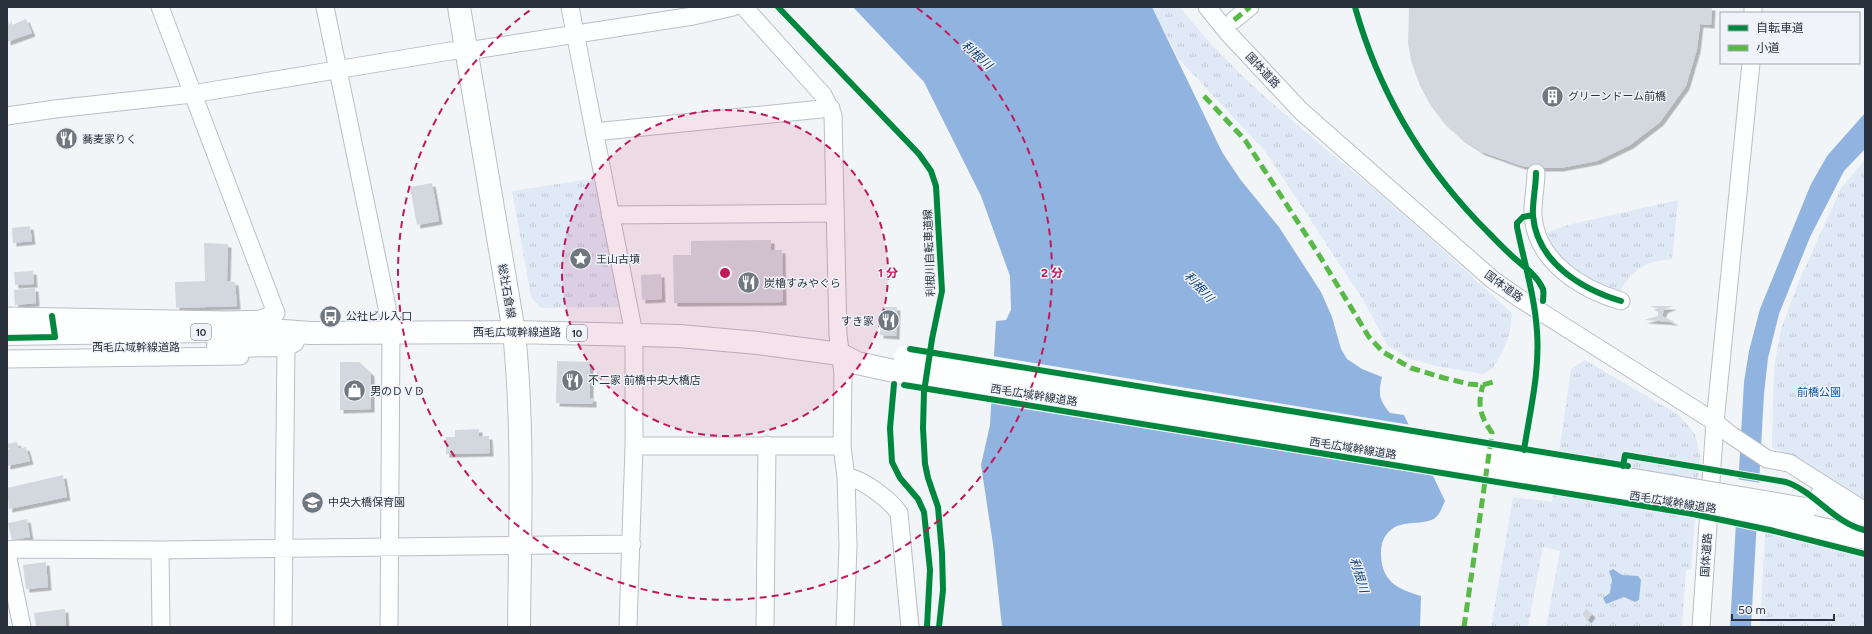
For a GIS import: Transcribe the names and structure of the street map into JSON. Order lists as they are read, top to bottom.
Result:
{
  "streets": {
    "main road": ["総社石倉線", "10", "西毛広域幹線道路"],
    "street": ["国体道路"],
    "cycle path": ["利根川自転車道線"]
  },
  "crossings": [
    ["総社石倉線", "西毛広域幹線道路"]
  ],
  "water": ["利根川"],
  "parks": ["前橋公園"],
  "places": {
    "building": ["グリーンドーム前橋"],
    "restaurant": [
      "蕎麦家りく",
      "炭櫓すみやぐら",
      "すき家",
      "不二家 前橋中央大橋店"
    ],
    "place": ["王山古墳"],
    "bus stop": ["公社ビル入口"],
    "shop": ["男のＤＶＤ"],
    "school or university": ["中央大橋保育園"]
  },
  "legend": ["自転車道", "小道"],
  "scale_bar": "50 m",
  "rings": ["1 分", "2 分"]
}
